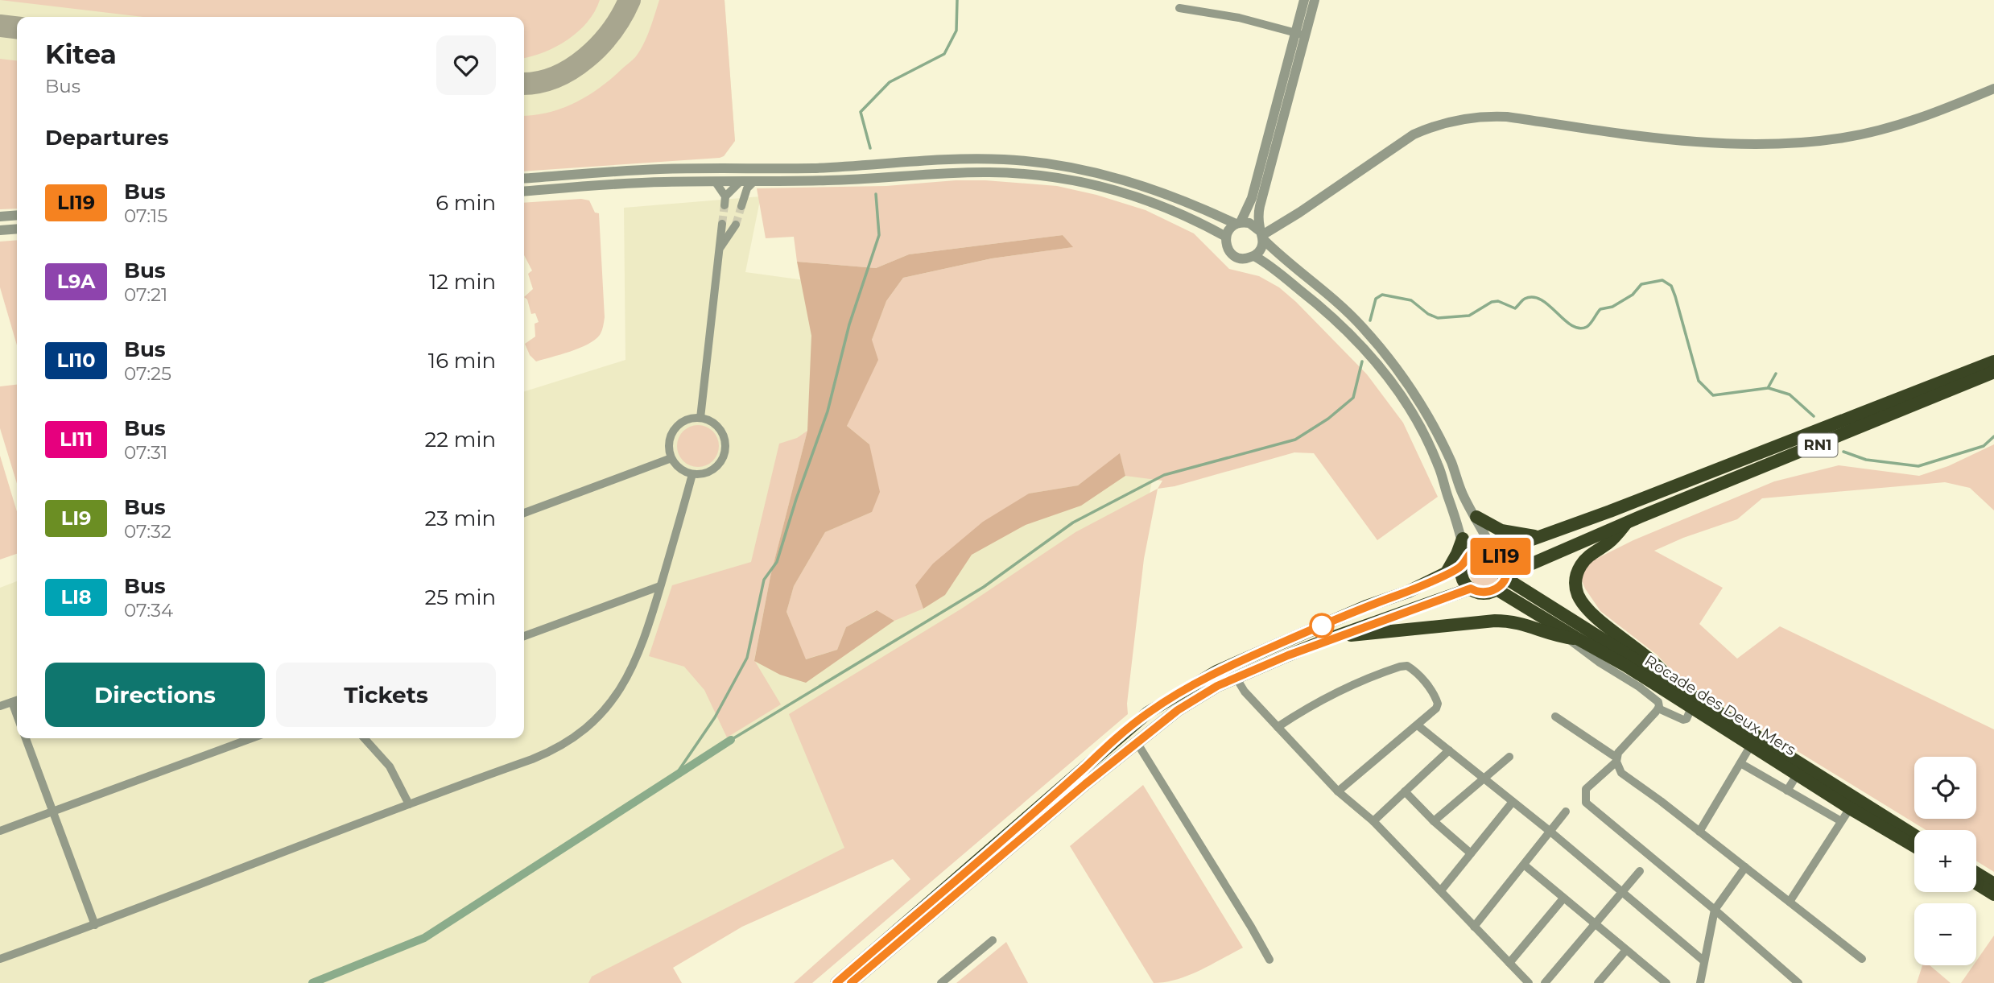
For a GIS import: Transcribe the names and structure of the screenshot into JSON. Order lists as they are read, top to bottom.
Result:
{
  "streets": {
    "highway": ["RN1", "Rocade des Deux Mers"]
  },
  "crossings": [
    ["RN1", "Rocade des Deux Mers"]
  ],
  "lines": ["bus line LI19"],
  "page": {
    "on_map": "LI19",
    "heading": [
      ["Kitea", "Bus"],
      "Departures"
    ],
    "list": [
      {
        "mark": "LI19",
        "name": "Bus",
        "note": "07:15",
        "value": "6 min"
      },
      {
        "mark": "L9A",
        "name": "Bus",
        "note": "07:21",
        "value": "12 min"
      },
      {
        "mark": "LI10",
        "name": "Bus",
        "note": "07:25",
        "value": "16 min"
      },
      {
        "mark": "LI11",
        "name": "Bus",
        "note": "07:31",
        "value": "22 min"
      },
      {
        "mark": "LI9",
        "name": "Bus",
        "note": "07:32",
        "value": "23 min"
      },
      {
        "mark": "LI8",
        "name": "Bus",
        "note": "07:34",
        "value": "25 min"
      }
    ],
    "buttons": ["Directions", "Tickets"],
    "map_buttons": ["+", "−"]
  }
}
